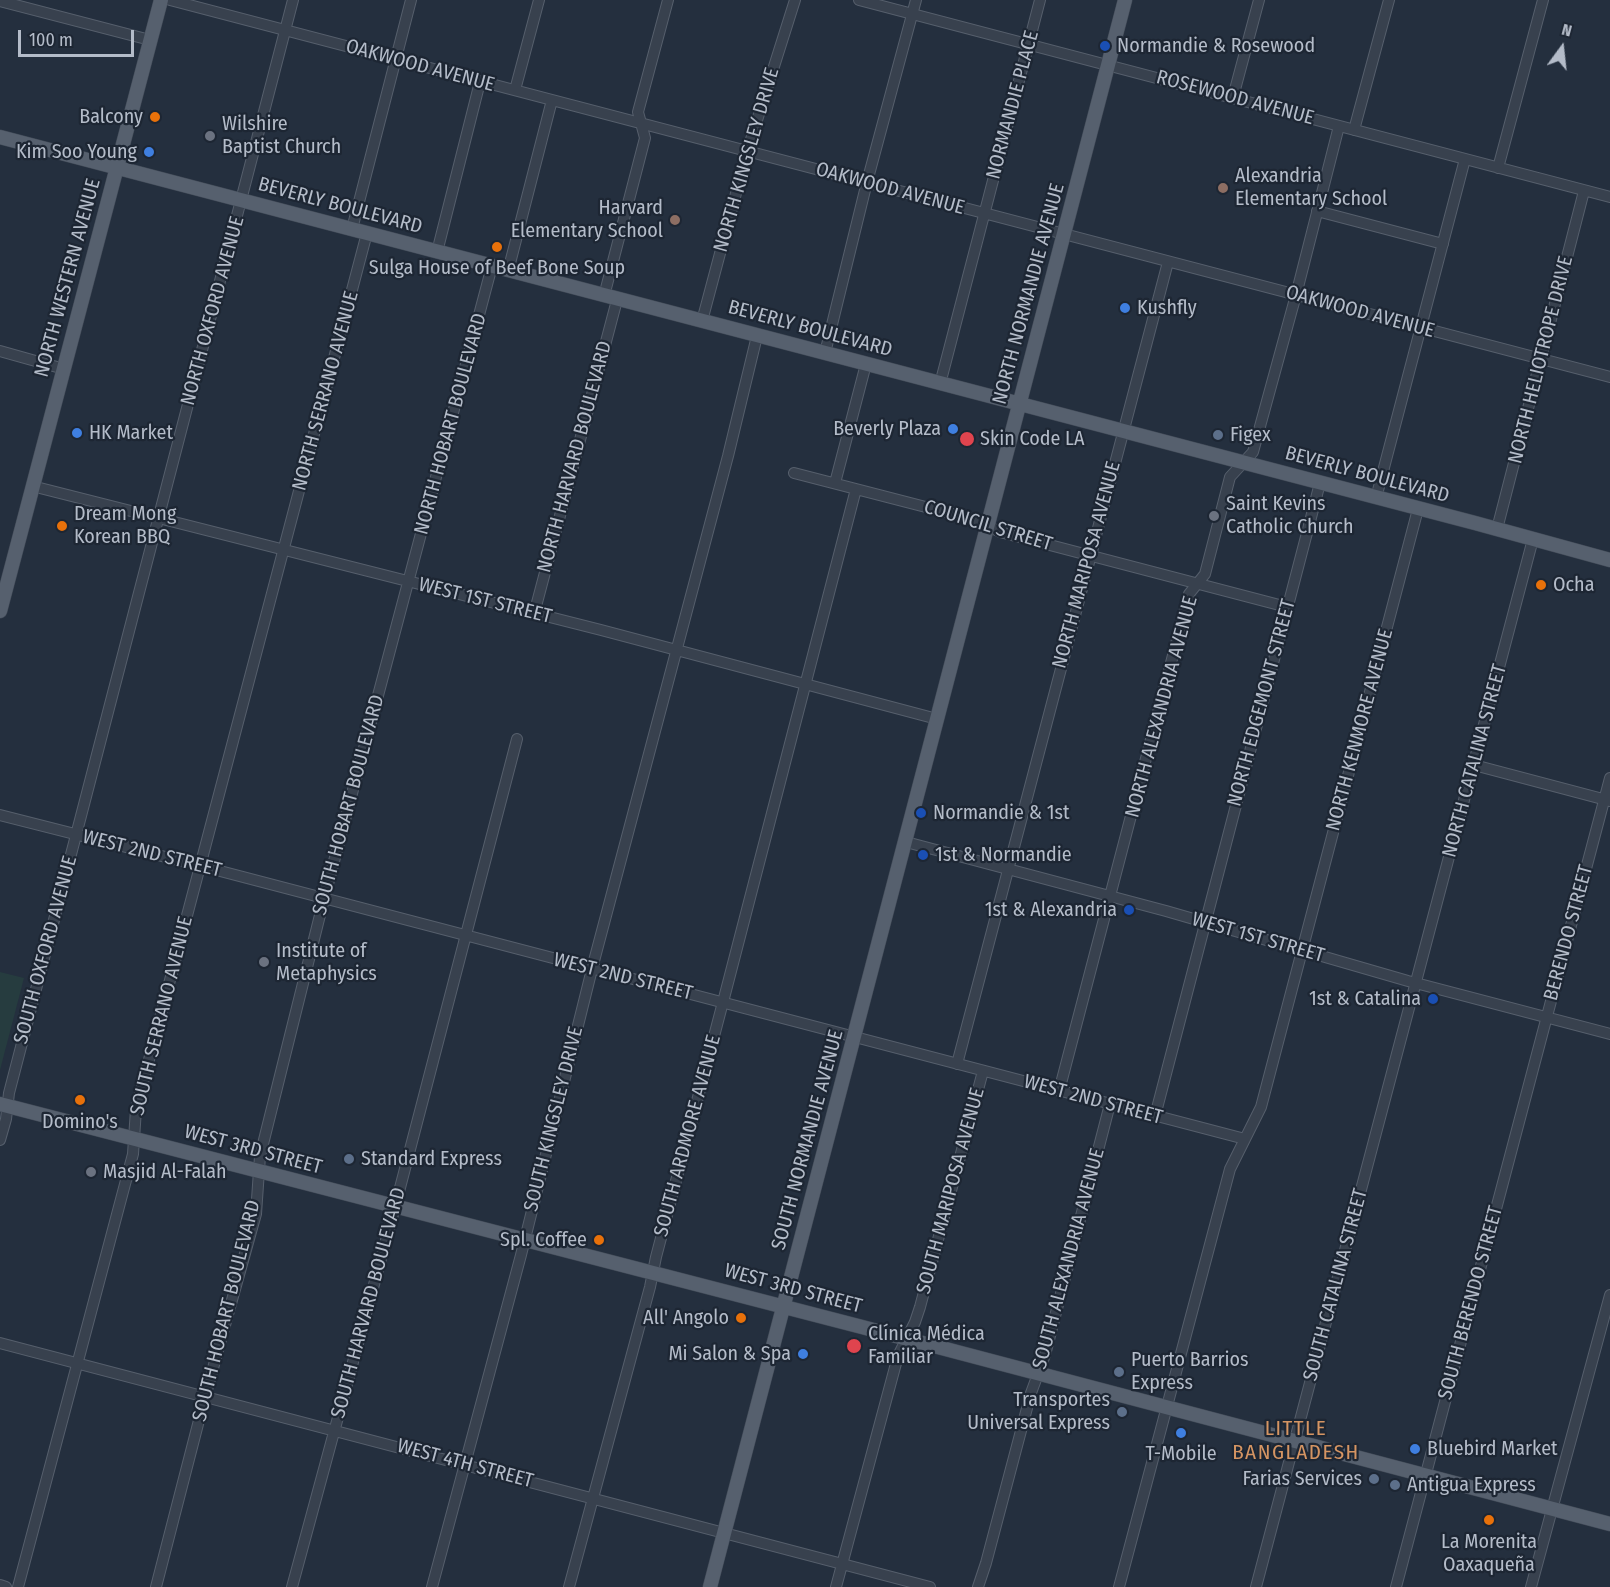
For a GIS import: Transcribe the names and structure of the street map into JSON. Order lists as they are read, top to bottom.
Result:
{
  "streets": {
    "main road": [
      "BEVERLY BOULEVARD",
      "NORTH WESTERN AVENUE",
      "NORTH NORMANDIE AVENUE",
      "SOUTH NORMANDIE AVENUE",
      "WEST 3RD STREET"
    ],
    "street": [
      "OAKWOOD AVENUE",
      "ROSEWOOD AVENUE",
      "NORMANDIE PLACE",
      "NORTH KINGSLEY DRIVE",
      "NORTH OXFORD AVENUE",
      "NORTH HELIOTROPE DRIVE",
      "NORTH SERRANO AVENUE",
      "NORTH HOBART BOULEVARD",
      "NORTH HARVARD BOULEVARD",
      "COUNCIL STREET",
      "NORTH MARIPOSA AVENUE",
      "WEST 1ST STREET",
      "NORTH EDGEMONT STREET",
      "NORTH ALEXANDRIA AVENUE",
      "NORTH KENMORE AVENUE",
      "NORTH CATALINA STREET",
      "SOUTH HOBART BOULEVARD",
      "WEST 2ND STREET",
      "BERENDO STREET",
      "SOUTH OXFORD AVENUE",
      "SOUTH SERRANO AVENUE",
      "SOUTH KINGSLEY DRIVE",
      "SOUTH ARDMORE AVENUE",
      "SOUTH MARIPOSA AVENUE",
      "SOUTH ALEXANDRIA AVENUE",
      "SOUTH CATALINA STREET",
      "SOUTH HARVARD BOULEVARD",
      "SOUTH BERENDO STREET",
      "WEST 4TH STREET"
    ]
  },
  "crossings": [
    ["OAKWOOD AVENUE", "NORMANDIE PLACE"],
    ["OAKWOOD AVENUE", "NORTH KINGSLEY DRIVE"],
    ["OAKWOOD AVENUE", "NORTH NORMANDIE AVENUE"],
    ["OAKWOOD AVENUE", "NORTH OXFORD AVENUE"],
    ["OAKWOOD AVENUE", "NORTH HELIOTROPE DRIVE"],
    ["OAKWOOD AVENUE", "NORTH HARVARD BOULEVARD"],
    ["OAKWOOD AVENUE", "NORTH MARIPOSA AVENUE"],
    ["OAKWOOD AVENUE", "NORTH ALEXANDRIA AVENUE"],
    ["ROSEWOOD AVENUE", "NORMANDIE PLACE"],
    ["ROSEWOOD AVENUE", "NORTH NORMANDIE AVENUE"],
    ["ROSEWOOD AVENUE", "NORTH HELIOTROPE DRIVE"],
    ["ROSEWOOD AVENUE", "NORTH ALEXANDRIA AVENUE"],
    ["NORMANDIE PLACE", "BEVERLY BOULEVARD"],
    ["NORTH KINGSLEY DRIVE", "BEVERLY BOULEVARD"],
    ["BEVERLY BOULEVARD", "NORTH WESTERN AVENUE"],
    ["BEVERLY BOULEVARD", "NORTH NORMANDIE AVENUE"],
    ["BEVERLY BOULEVARD", "NORTH OXFORD AVENUE"],
    ["BEVERLY BOULEVARD", "NORTH HELIOTROPE DRIVE"],
    ["BEVERLY BOULEVARD", "NORTH SERRANO AVENUE"],
    ["BEVERLY BOULEVARD", "NORTH HOBART BOULEVARD"],
    ["BEVERLY BOULEVARD", "NORTH HARVARD BOULEVARD"],
    ["BEVERLY BOULEVARD", "NORTH MARIPOSA AVENUE"],
    ["BEVERLY BOULEVARD", "NORTH EDGEMONT STREET"],
    ["BEVERLY BOULEVARD", "NORTH ALEXANDRIA AVENUE"],
    ["BEVERLY BOULEVARD", "NORTH KENMORE AVENUE"],
    ["BEVERLY BOULEVARD", "NORTH CATALINA STREET"],
    ["NORTH WESTERN AVENUE", "WEST 1ST STREET"],
    ["NORTH NORMANDIE AVENUE", "COUNCIL STREET"],
    ["NORTH NORMANDIE AVENUE", "WEST 1ST STREET"],
    ["NORTH NORMANDIE AVENUE", "SOUTH NORMANDIE AVENUE"],
    ["NORTH OXFORD AVENUE", "WEST 1ST STREET"],
    ["NORTH OXFORD AVENUE", "SOUTH OXFORD AVENUE"],
    ["NORTH SERRANO AVENUE", "WEST 1ST STREET"],
    ["NORTH SERRANO AVENUE", "SOUTH SERRANO AVENUE"],
    ["NORTH HOBART BOULEVARD", "WEST 1ST STREET"],
    ["NORTH HOBART BOULEVARD", "SOUTH HOBART BOULEVARD"],
    ["NORTH HARVARD BOULEVARD", "WEST 1ST STREET"],
    ["COUNCIL STREET", "NORTH MARIPOSA AVENUE"],
    ["COUNCIL STREET", "NORTH EDGEMONT STREET"],
    ["COUNCIL STREET", "NORTH ALEXANDRIA AVENUE"],
    ["COUNCIL STREET", "SOUTH ARDMORE AVENUE"],
    ["NORTH MARIPOSA AVENUE", "WEST 1ST STREET"],
    ["NORTH MARIPOSA AVENUE", "SOUTH MARIPOSA AVENUE"],
    ["WEST 1ST STREET", "NORTH EDGEMONT STREET"],
    ["WEST 1ST STREET", "NORTH ALEXANDRIA AVENUE"],
    ["WEST 1ST STREET", "NORTH KENMORE AVENUE"],
    ["WEST 1ST STREET", "NORTH CATALINA STREET"],
    ["WEST 1ST STREET", "SOUTH HOBART BOULEVARD"],
    ["WEST 1ST STREET", "BERENDO STREET"],
    ["WEST 1ST STREET", "SOUTH OXFORD AVENUE"],
    ["WEST 1ST STREET", "SOUTH SERRANO AVENUE"],
    ["WEST 1ST STREET", "SOUTH KINGSLEY DRIVE"],
    ["WEST 1ST STREET", "SOUTH ARDMORE AVENUE"],
    ["WEST 1ST STREET", "SOUTH NORMANDIE AVENUE"],
    ["WEST 1ST STREET", "SOUTH MARIPOSA AVENUE"],
    ["WEST 1ST STREET", "SOUTH CATALINA STREET"],
    ["WEST 1ST STREET", "SOUTH BERENDO STREET"],
    ["NORTH EDGEMONT STREET", "WEST 2ND STREET"],
    ["NORTH ALEXANDRIA AVENUE", "WEST 2ND STREET"],
    ["NORTH KENMORE AVENUE", "WEST 2ND STREET"],
    ["NORTH KENMORE AVENUE", "WEST 3RD STREET"],
    ["NORTH CATALINA STREET", "SOUTH CATALINA STREET"],
    ["SOUTH HOBART BOULEVARD", "WEST 2ND STREET"],
    ["SOUTH HOBART BOULEVARD", "WEST 3RD STREET"],
    ["SOUTH HOBART BOULEVARD", "WEST 4TH STREET"],
    ["WEST 2ND STREET", "SOUTH OXFORD AVENUE"],
    ["WEST 2ND STREET", "SOUTH SERRANO AVENUE"],
    ["WEST 2ND STREET", "SOUTH KINGSLEY DRIVE"],
    ["WEST 2ND STREET", "SOUTH ARDMORE AVENUE"],
    ["WEST 2ND STREET", "SOUTH NORMANDIE AVENUE"],
    ["WEST 2ND STREET", "SOUTH MARIPOSA AVENUE"],
    ["WEST 2ND STREET", "SOUTH ALEXANDRIA AVENUE"],
    ["WEST 2ND STREET", "SOUTH HARVARD BOULEVARD"],
    ["BERENDO STREET", "SOUTH BERENDO STREET"],
    ["SOUTH OXFORD AVENUE", "WEST 3RD STREET"],
    ["SOUTH SERRANO AVENUE", "WEST 3RD STREET"],
    ["SOUTH SERRANO AVENUE", "WEST 4TH STREET"],
    ["SOUTH KINGSLEY DRIVE", "WEST 3RD STREET"],
    ["SOUTH KINGSLEY DRIVE", "WEST 4TH STREET"],
    ["SOUTH ARDMORE AVENUE", "WEST 3RD STREET"],
    ["SOUTH ARDMORE AVENUE", "WEST 4TH STREET"],
    ["SOUTH NORMANDIE AVENUE", "WEST 3RD STREET"],
    ["SOUTH NORMANDIE AVENUE", "WEST 4TH STREET"],
    ["WEST 3RD STREET", "SOUTH MARIPOSA AVENUE"],
    ["WEST 3RD STREET", "SOUTH ALEXANDRIA AVENUE"],
    ["WEST 3RD STREET", "SOUTH CATALINA STREET"],
    ["WEST 3RD STREET", "SOUTH HARVARD BOULEVARD"],
    ["WEST 3RD STREET", "SOUTH BERENDO STREET"],
    ["SOUTH MARIPOSA AVENUE", "WEST 4TH STREET"],
    ["SOUTH HARVARD BOULEVARD", "WEST 4TH STREET"]
  ],
  "districts": ["LITTLE BANGLADESH"],
  "places": [
    "Normandie & Rosewood",
    "Balcony",
    "Wilshire Baptist Church",
    "Kim Soo Young",
    "Alexandria Elementary School",
    "Harvard Elementary School",
    "Sulga House of Beef Bone Soup",
    "Kushfly",
    "Beverly Plaza",
    "HK Market",
    "Figex",
    "Skin Code LA",
    "Saint Kevins Catholic Church",
    "Dream Mong Korean BBQ",
    "Ocha",
    "Normandie & 1st",
    "1st & Normandie",
    "1st & Alexandria",
    "Institute of Metaphysics",
    "1st & Catalina",
    "Domino's",
    "Standard Express",
    "Masjid Al-Falah",
    "Spl. Coffee",
    "All' Angolo",
    "Clínica Médica Familiar",
    "Mi Salon & Spa",
    "Puerto Barrios Express",
    "Transportes Universal Express",
    "T-Mobile",
    "Bluebird Market",
    "Farias Services",
    "Antigua Express",
    "La Morenita Oaxaqueña"
  ],
  "scale_bar": "100 m",
  "north": "top"
}
